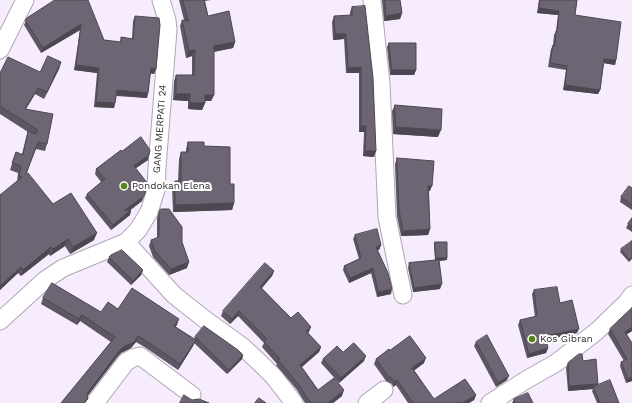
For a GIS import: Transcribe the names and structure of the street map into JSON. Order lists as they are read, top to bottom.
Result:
{
  "streets": {
    "street": ["GANG MERPATI 24"]
  },
  "places": ["Pondokan Elena", "Kos Gibran"]
}
